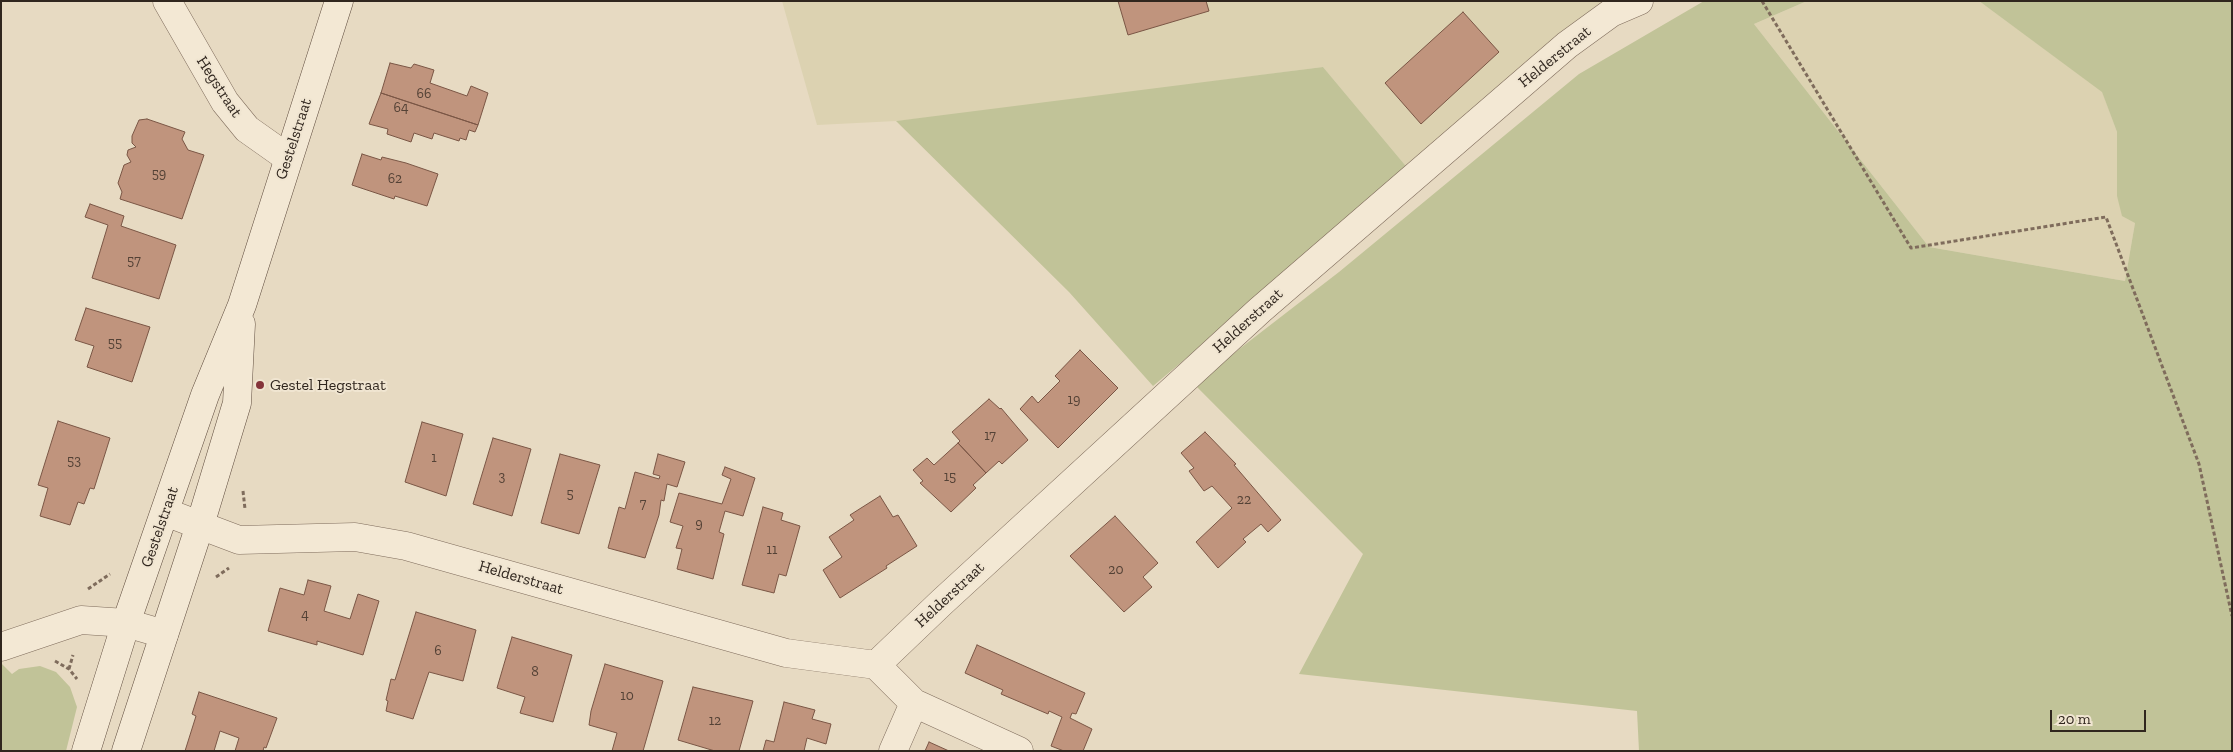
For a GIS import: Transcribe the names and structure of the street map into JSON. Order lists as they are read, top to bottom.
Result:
{
  "streets": {
    "street": ["Helderstraat", "Hegstraat", "Gestelstraat"]
  },
  "crossings": [
    ["Helderstraat", "Gestelstraat"],
    ["Hegstraat", "Gestelstraat"]
  ],
  "places": ["Gestel Hegstraat"],
  "house_numbers": [
    "66",
    "64",
    "59",
    "62",
    "57",
    "55",
    "19",
    "17",
    "1",
    "53",
    "3",
    "15",
    "5",
    "22",
    "7",
    "9",
    "11",
    "20",
    "4",
    "6",
    "8",
    "10",
    "12"
  ],
  "scale_bar": "20 m"
}
